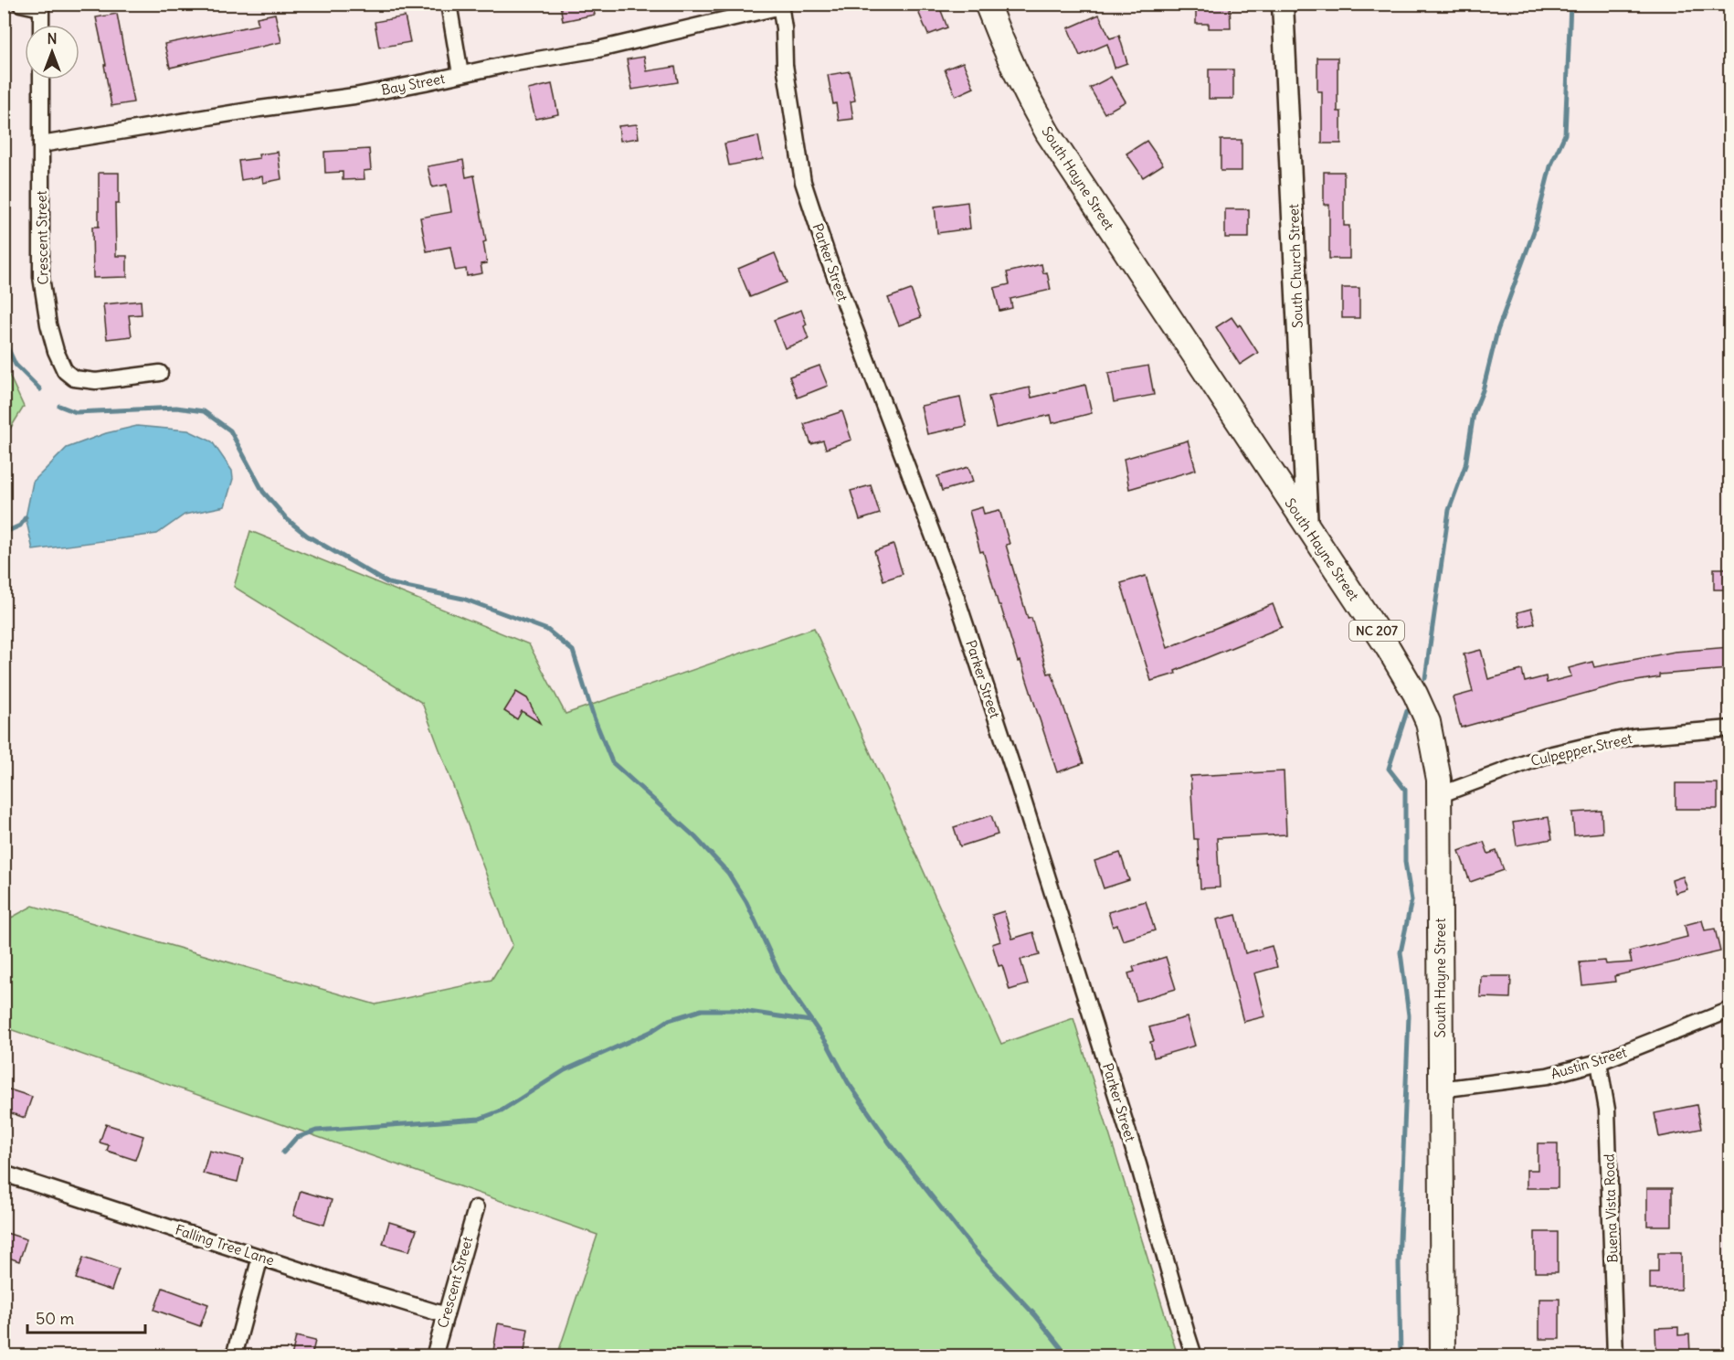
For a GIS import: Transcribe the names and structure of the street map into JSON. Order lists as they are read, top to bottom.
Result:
{
  "streets": {
    "main road": ["South Hayne Street", "NC 207"],
    "street": [
      "Bay Street",
      "Crescent Street",
      "Parker Street",
      "South Church Street",
      "Culpepper Street",
      "Austin Street",
      "Buena Vista Road",
      "Falling Tree Lane"
    ]
  },
  "crossings": [
    ["Bay Street", "Crescent Street"],
    ["Bay Street", "Parker Street"],
    ["South Hayne Street", "South Church Street"],
    ["South Hayne Street", "Culpepper Street"],
    ["South Hayne Street", "Austin Street"],
    ["Crescent Street", "Falling Tree Lane"],
    ["Austin Street", "Buena Vista Road"]
  ],
  "scale_bar": "50 m",
  "north": "top"
}
